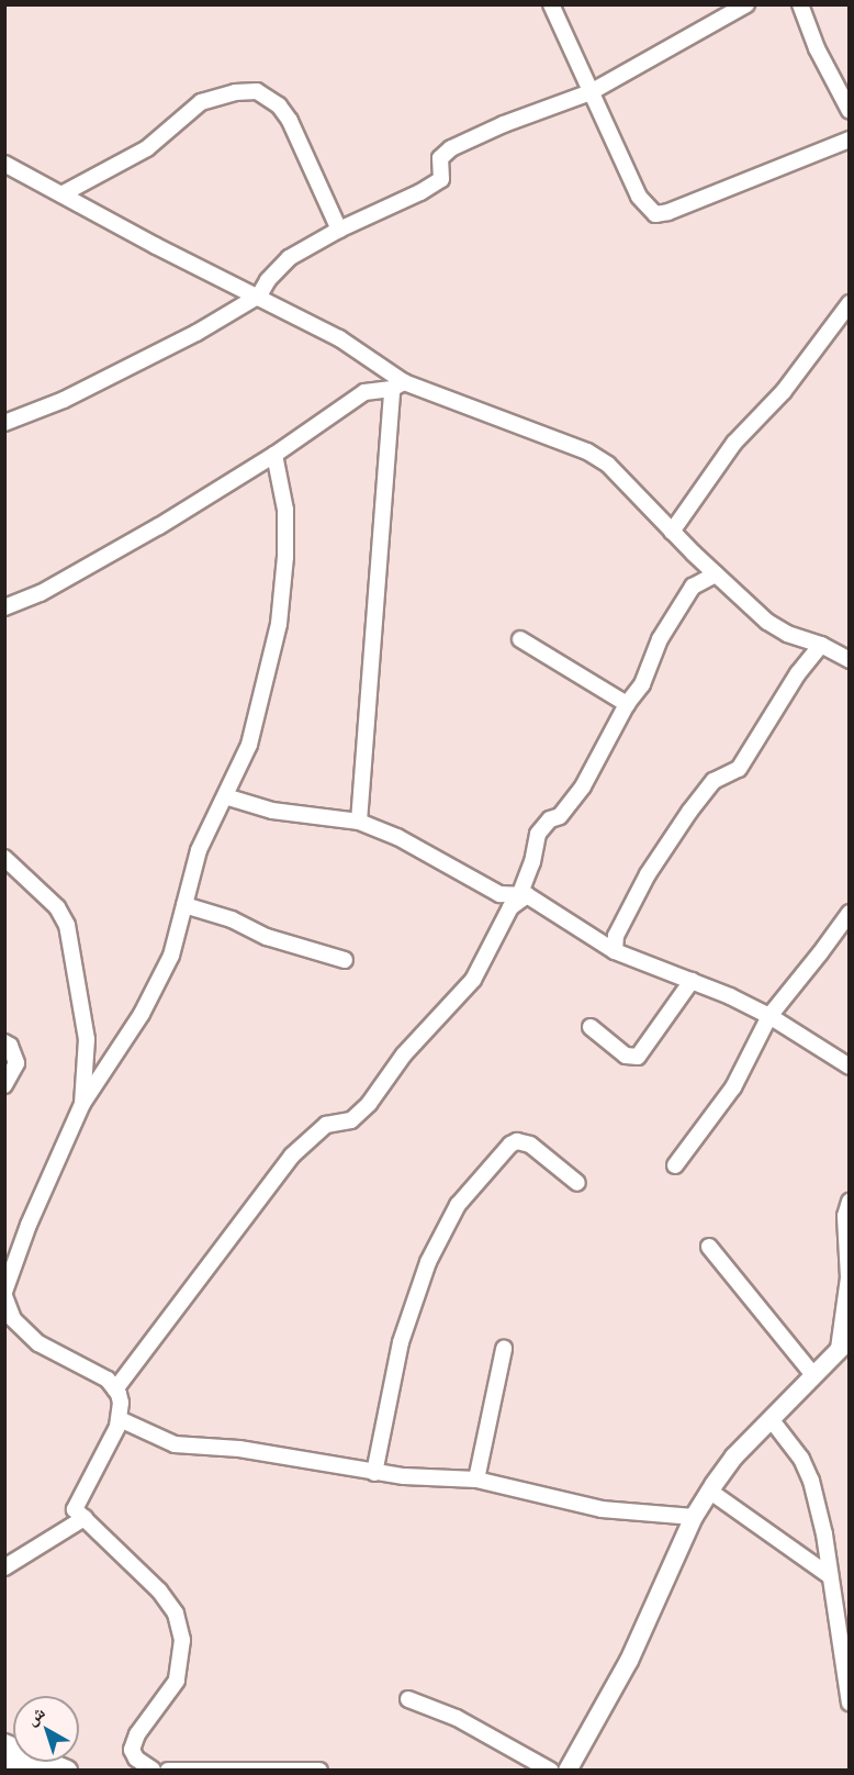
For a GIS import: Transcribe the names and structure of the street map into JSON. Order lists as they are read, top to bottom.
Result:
{
  "north": "top left"
}
